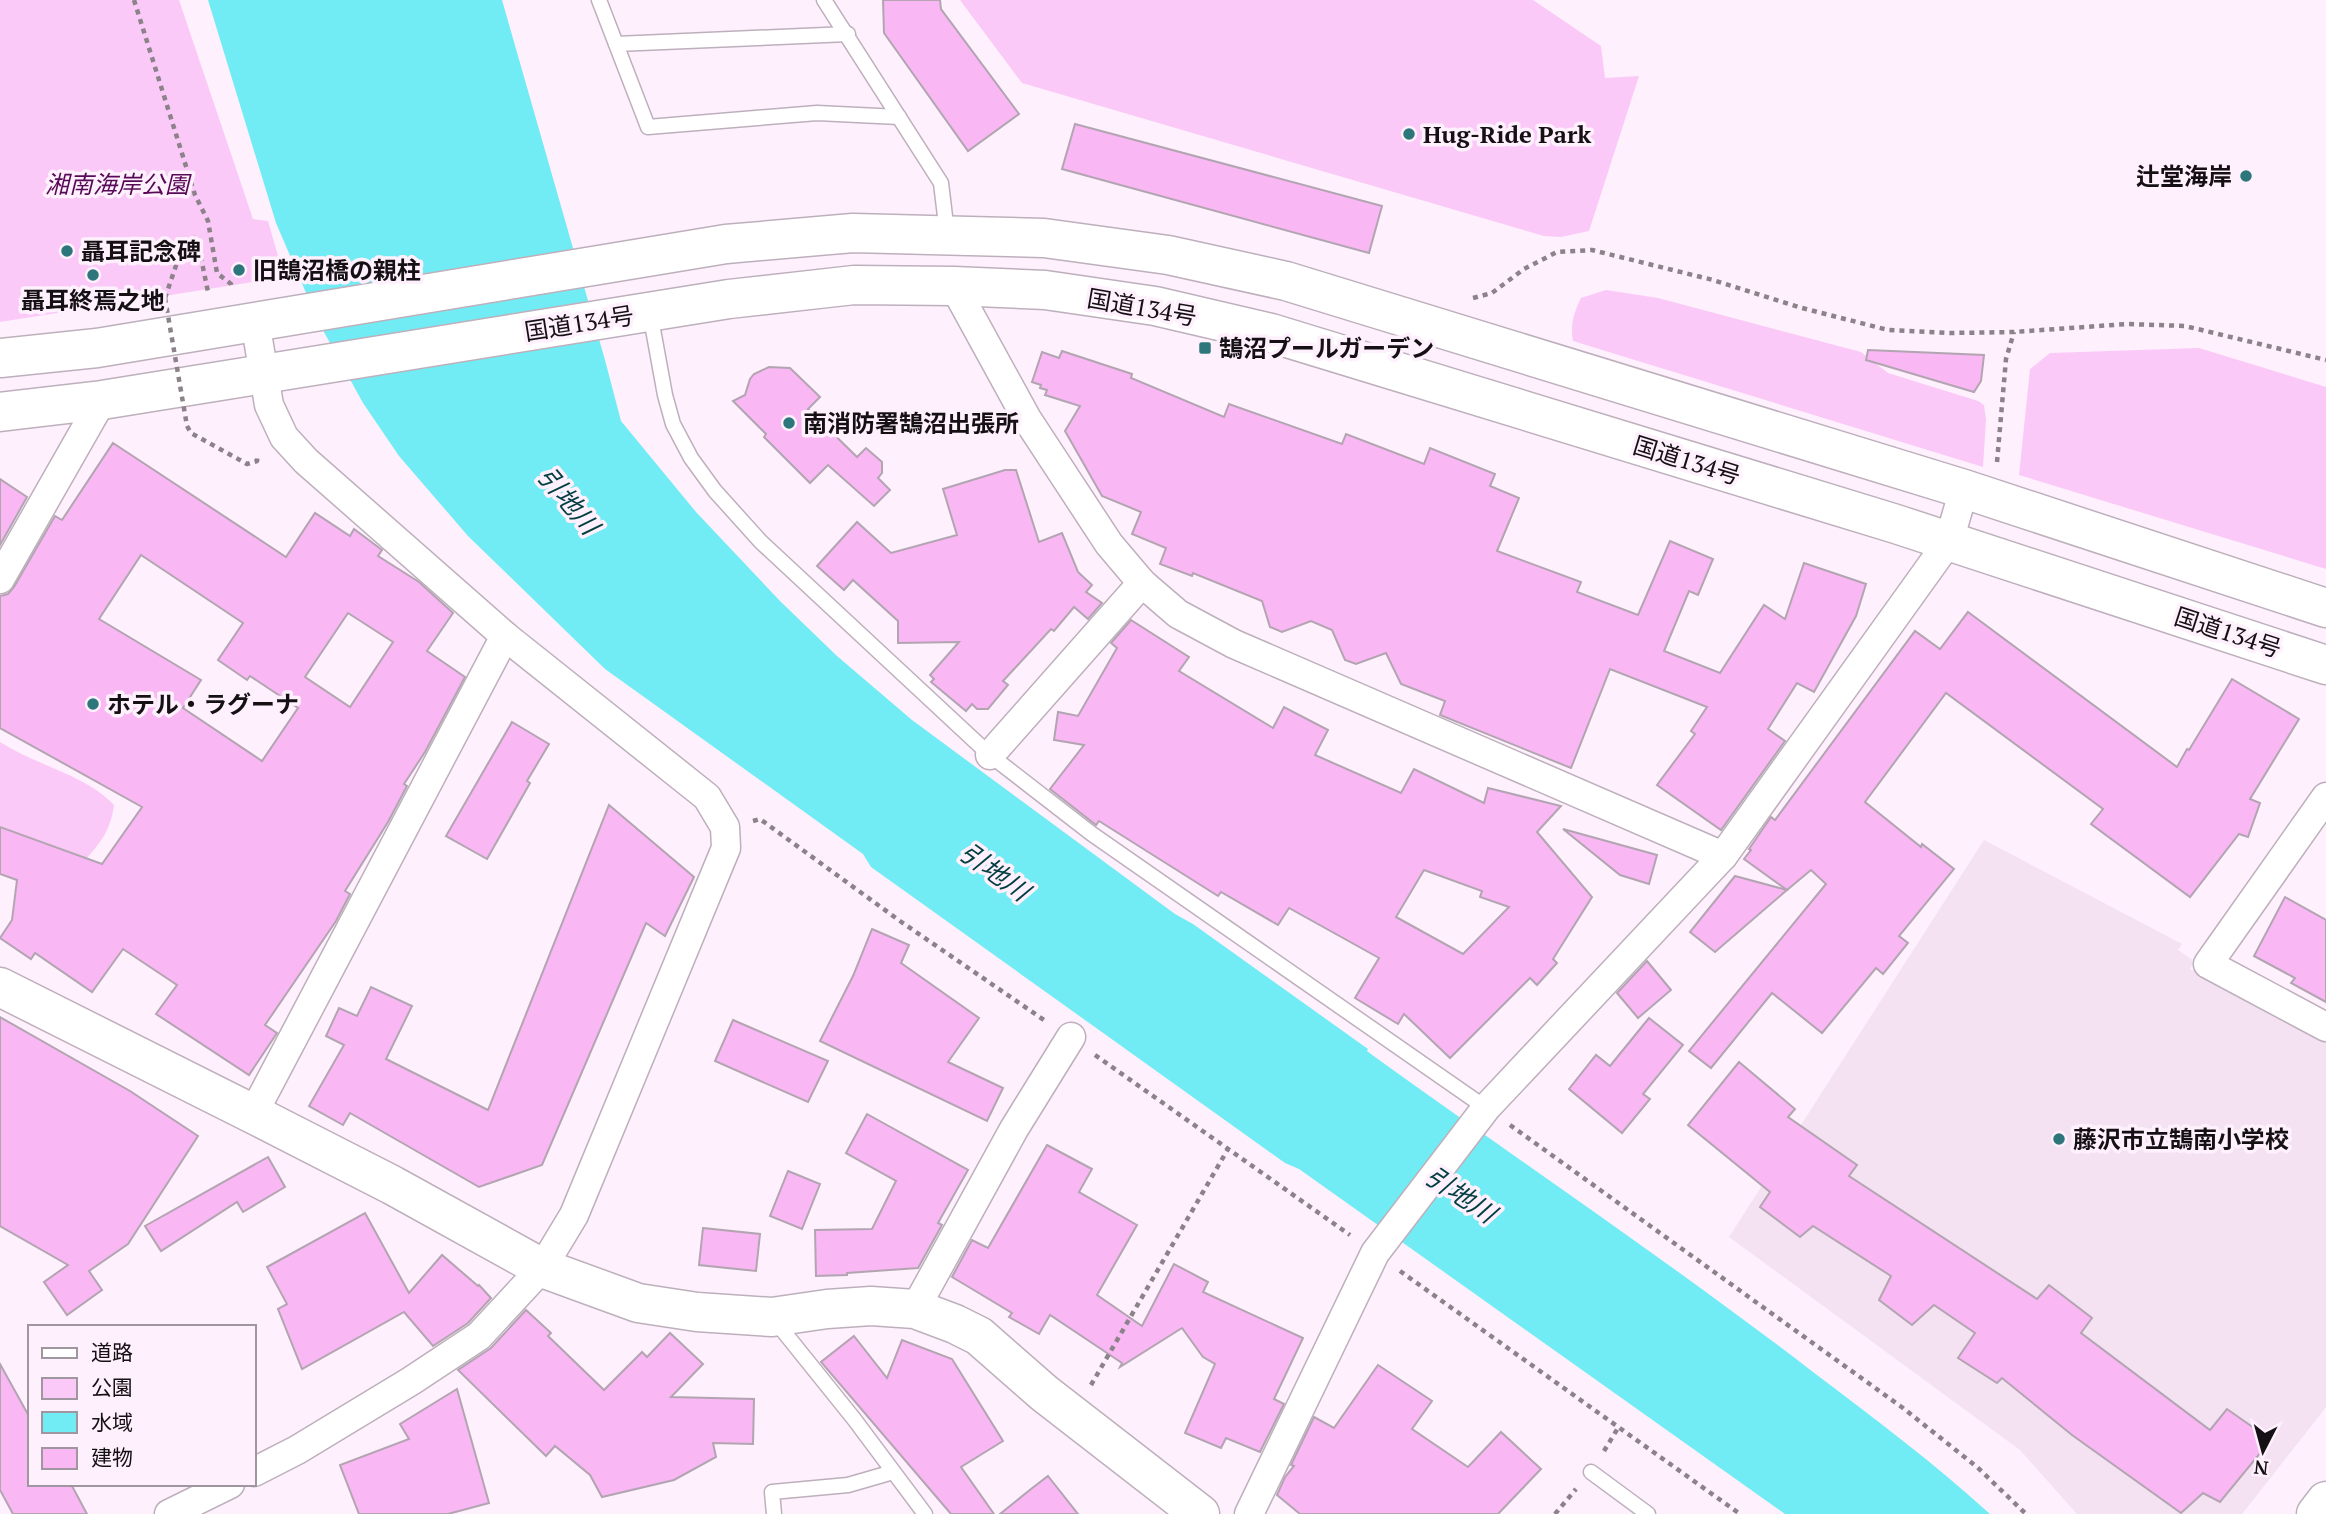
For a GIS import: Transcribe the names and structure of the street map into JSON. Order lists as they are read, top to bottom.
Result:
{
  "streets": {
    "main road": ["国道134号"]
  },
  "water": ["引地川"],
  "parks": ["湘南海岸公園"],
  "places": {
    "other": [
      "Hug-Ride Park",
      "辻堂海岸",
      "聶耳記念碑",
      "旧鵠沼橋の親柱",
      "聶耳終焉之地",
      "南消防署鵠沼出張所",
      "ホテル・ラグーナ",
      "藤沢市立鵠南小学校"
    ],
    "transit": ["鵠沼プールガーデン"]
  },
  "legend": [
    "道路",
    "公園",
    "水域",
    "建物"
  ],
  "north": "bottom"
}
